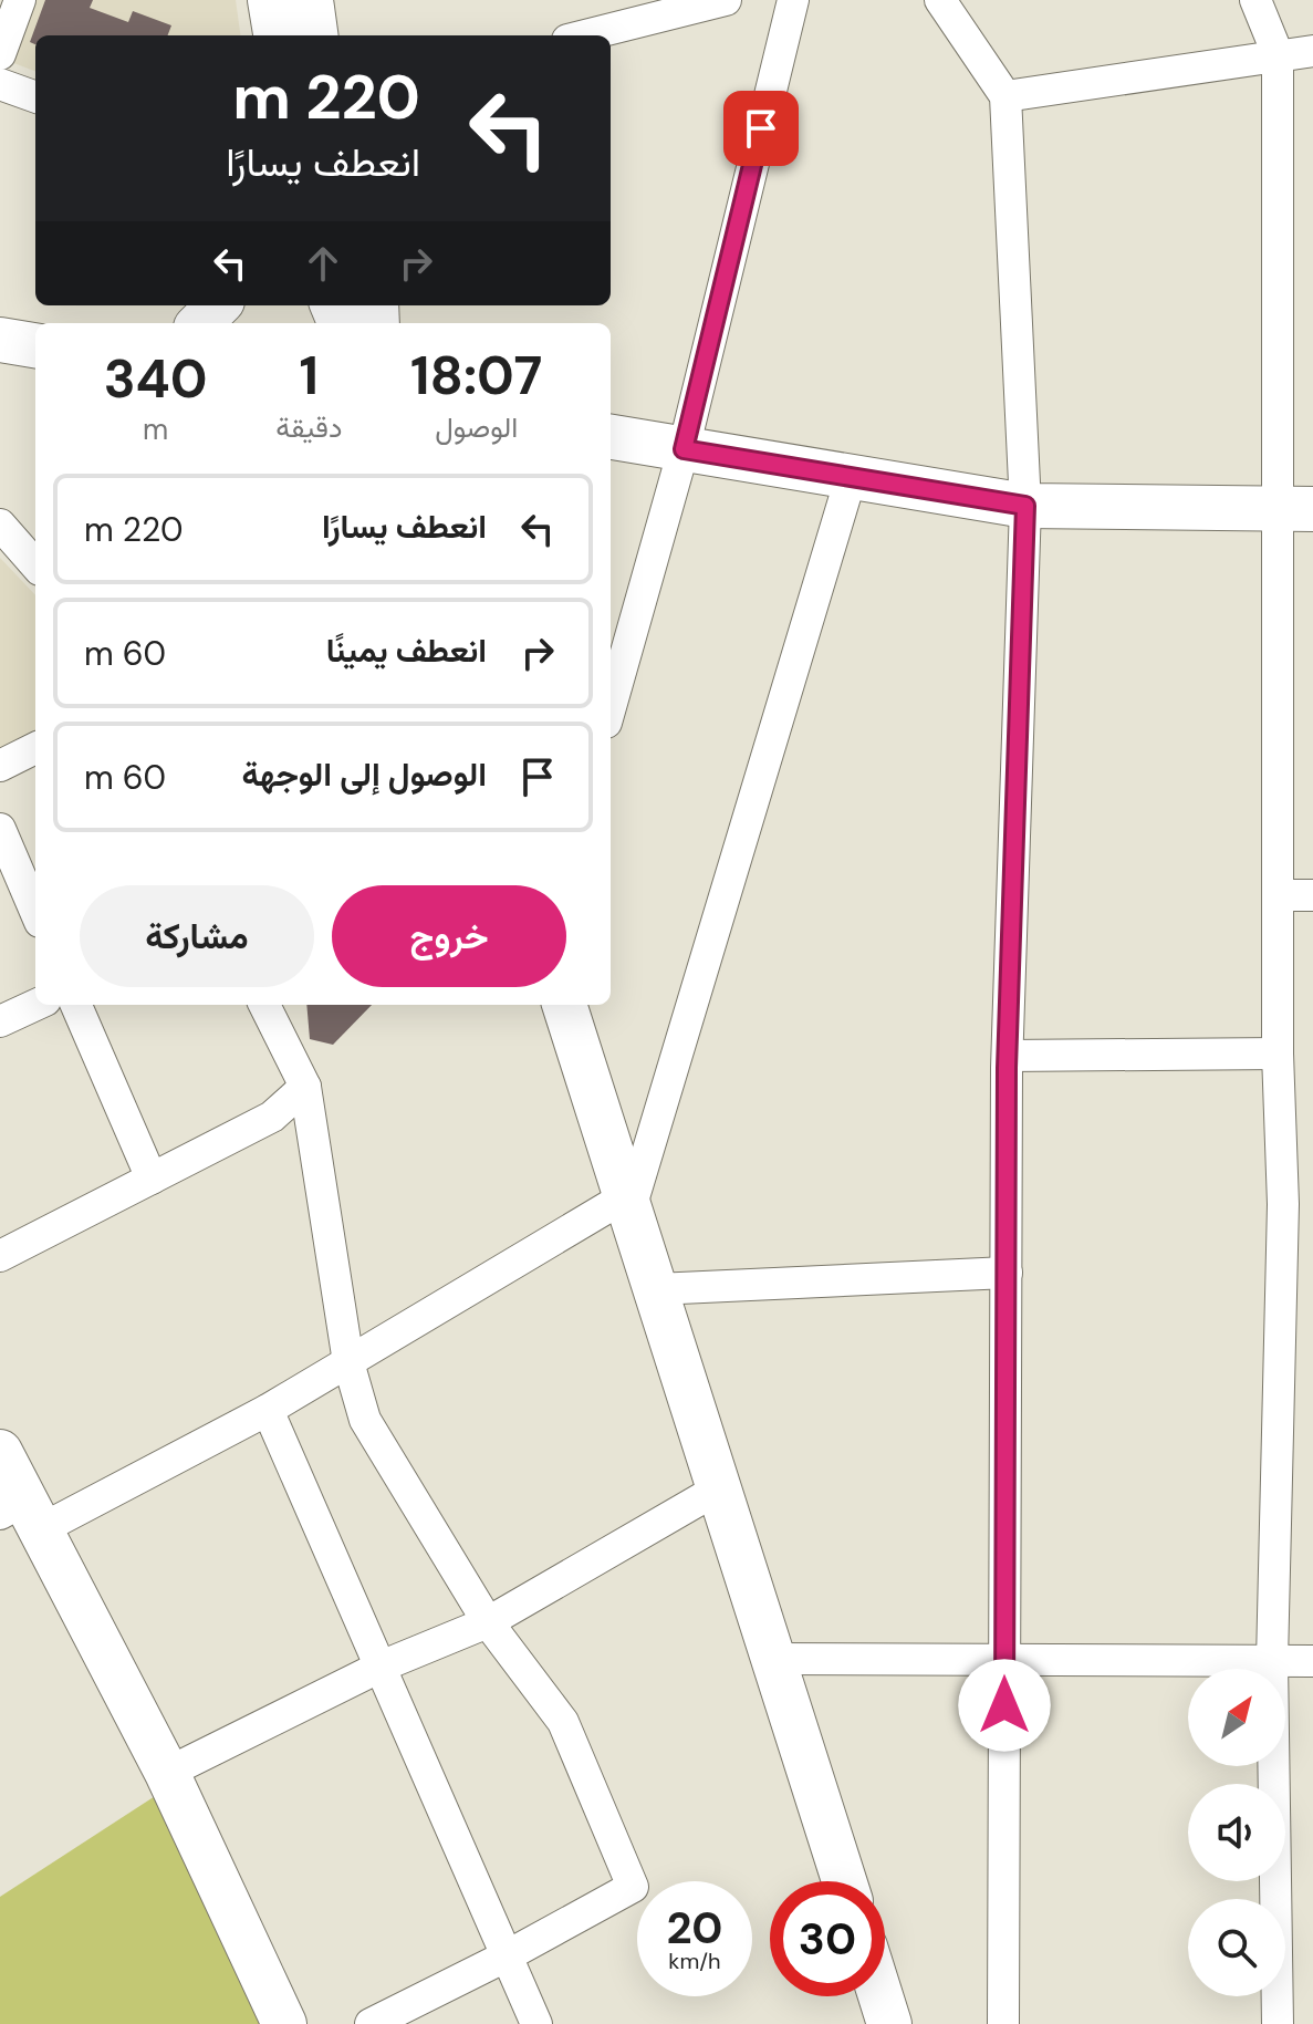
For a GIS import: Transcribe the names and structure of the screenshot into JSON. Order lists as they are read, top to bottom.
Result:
{
  "north": "top right",
  "page": {
    "turn": ["220 m", "انعطف يسارًا"],
    "eta": [
      "18:07",
      "الوصول",
      "1",
      "دقيقة",
      "340",
      "m"
    ],
    "list": [
      {
        "name": "انعطف يسارًا",
        "value": "220 m"
      },
      {
        "name": "انعطف يمينًا",
        "value": "60 m"
      },
      {
        "name": "الوصول إلى الوجهة",
        "value": "60 m"
      }
    ],
    "buttons": ["خروج", "مشاركة"],
    "speed": "20 km/h",
    "limit": "30"
  }
}
